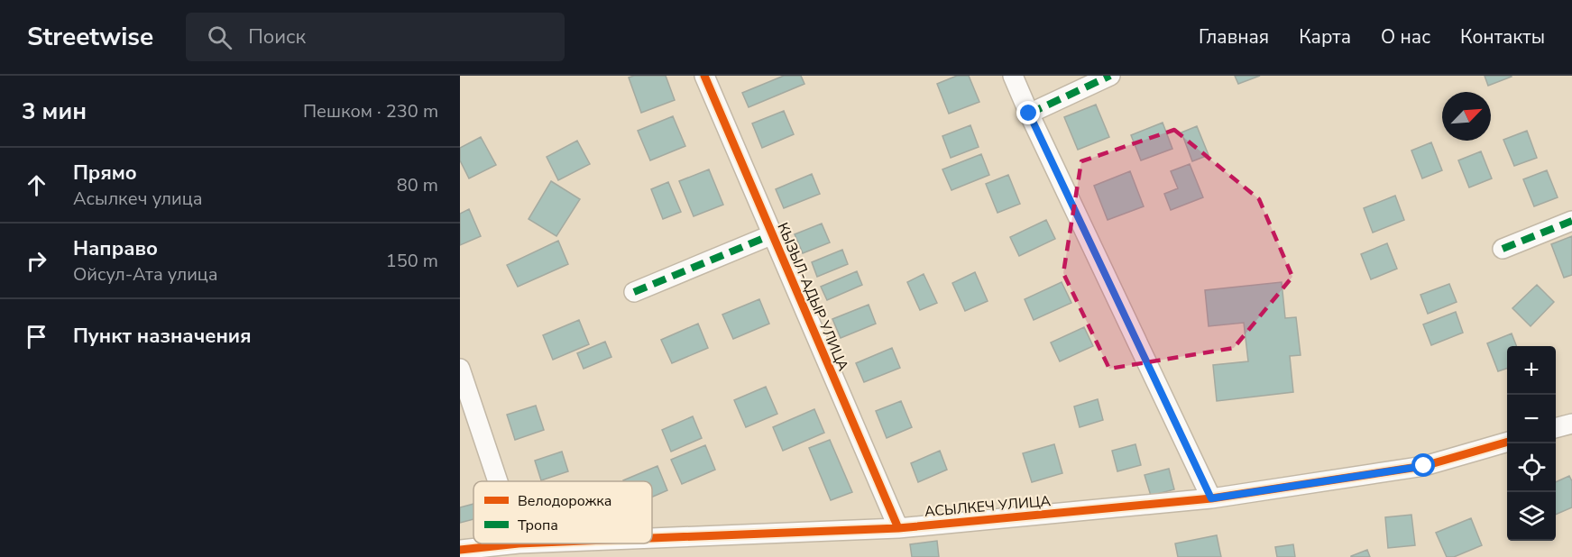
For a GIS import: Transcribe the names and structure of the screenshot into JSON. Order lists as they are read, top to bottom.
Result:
{
  "streets": {
    "street": ["КЫЗЫЛ-АДЫР УЛИЦА", "АСЫЛКЕЧ УЛИЦА"]
  },
  "crossings": [
    ["КЫЗЫЛ-АДЫР УЛИЦА", "АСЫЛКЕЧ УЛИЦА"]
  ],
  "legend": ["Велодорожка", "Тропа"],
  "north": "top right",
  "page": {
    "header": "Streetwise",
    "search": "Поиск",
    "nav": [
      "Главная",
      "Карта",
      "О нас",
      "Контакты"
    ],
    "heading": ["3 мин", "Пешком · 230 m"],
    "list": [
      ["Прямо", "Асылкеч улица", "80 m"],
      ["Направо", "Ойсул-Ата улица", "150 m"],
      "Пункт назначения"
    ],
    "map_buttons": ["+", "−"]
  }
}
